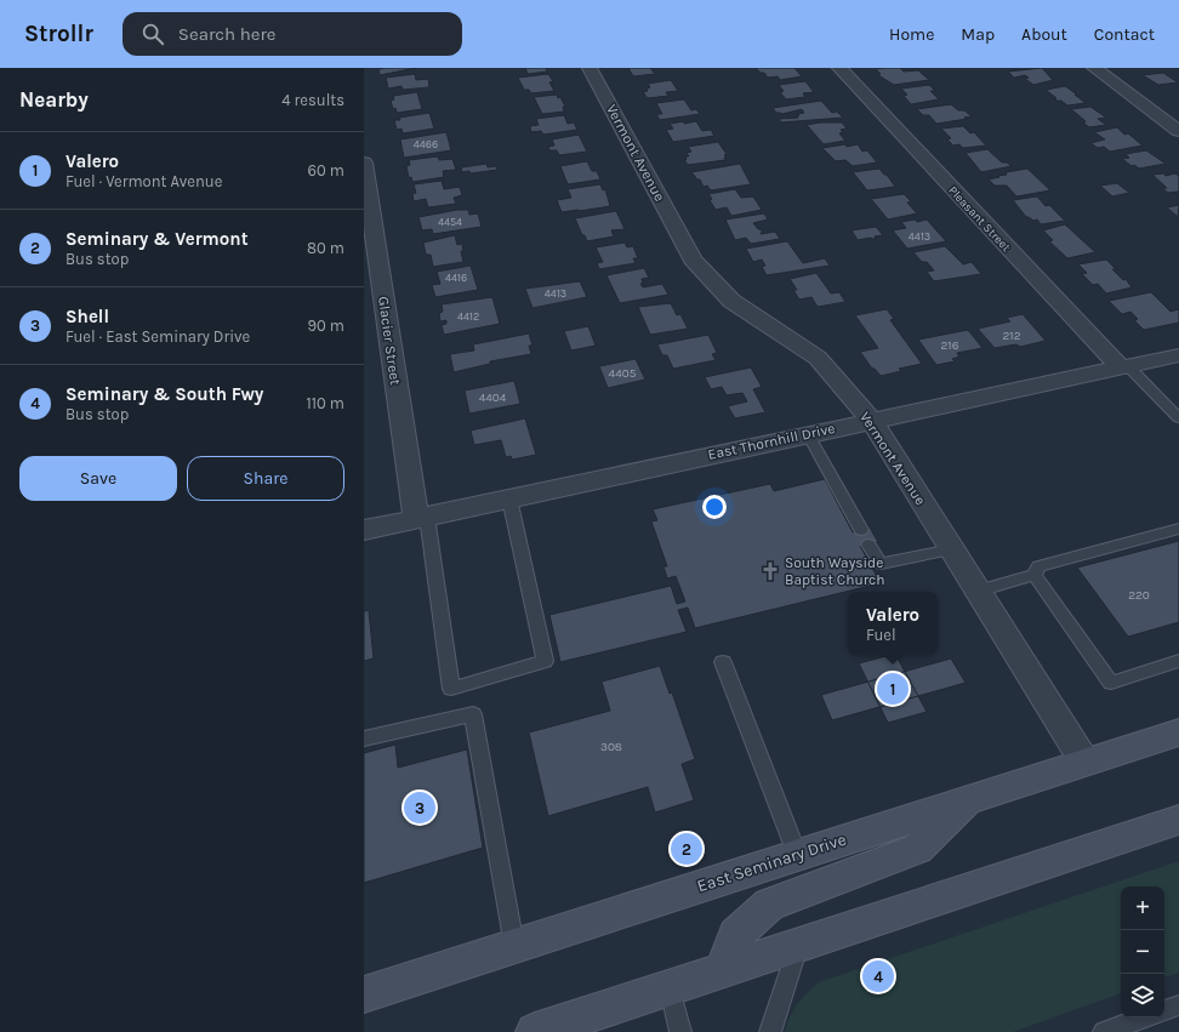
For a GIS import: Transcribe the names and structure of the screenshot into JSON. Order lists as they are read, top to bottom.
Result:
{
  "streets": {
    "main road": ["East Seminary Drive"],
    "street": [
      "Vermont Avenue",
      "Pleasant Street",
      "Glacier Street",
      "East Thornhill Drive"
    ]
  },
  "crossings": [
    ["Vermont Avenue", "East Thornhill Drive"],
    ["Vermont Avenue", "East Seminary Drive"],
    ["Pleasant Street", "East Thornhill Drive"],
    ["Glacier Street", "East Thornhill Drive"]
  ],
  "places": {
    "church": ["South Wayside Baptist Church"]
  },
  "house_numbers": [
    "4466",
    "4454",
    "4413",
    "4416",
    "4413",
    "4412",
    "212",
    "216",
    "4405",
    "4404",
    "220",
    "308"
  ],
  "page": {
    "header": "Strollr",
    "search": "Search here",
    "nav": [
      "Home",
      "Map",
      "About",
      "Contact"
    ],
    "heading": ["Nearby", "4 results"],
    "list": [
      {
        "mark": "1",
        "name": "Valero",
        "note": "Fuel · Vermont Avenue",
        "value": "60 m"
      },
      {
        "mark": "2",
        "name": "Seminary & Vermont",
        "note": "Bus stop",
        "value": "80 m"
      },
      {
        "mark": "3",
        "name": "Shell",
        "note": "Fuel · East Seminary Drive",
        "value": "90 m"
      },
      {
        "mark": "4",
        "name": "Seminary & South Fwy",
        "note": "Bus stop",
        "value": "110 m"
      }
    ],
    "buttons": ["Save", "Share"],
    "popup": ["Valero", "Fuel"],
    "pins": [
      "1",
      "3",
      "2",
      "4"
    ],
    "map_buttons": ["+", "−"]
  }
}
